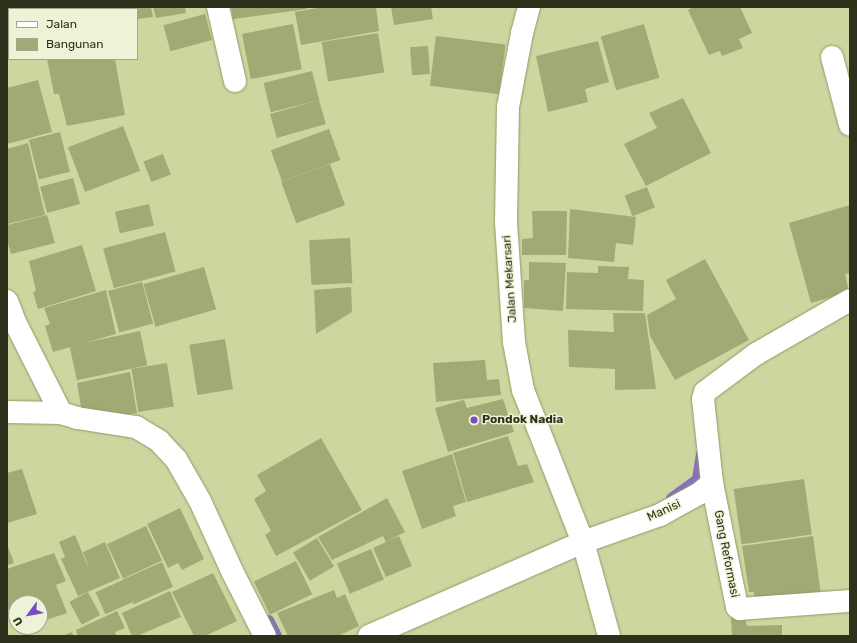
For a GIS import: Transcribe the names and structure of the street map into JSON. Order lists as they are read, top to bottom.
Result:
{
  "streets": {
    "street": ["Jalan Mekarsari", "Manisi", "Gang Reformasi"]
  },
  "crossings": [
    ["Jalan Mekarsari", "Manisi"],
    ["Manisi", "Gang Reformasi"]
  ],
  "places": ["Pondok Nadia"],
  "legend": ["Jalan", "Bangunan"],
  "north": "bottom left"
}
